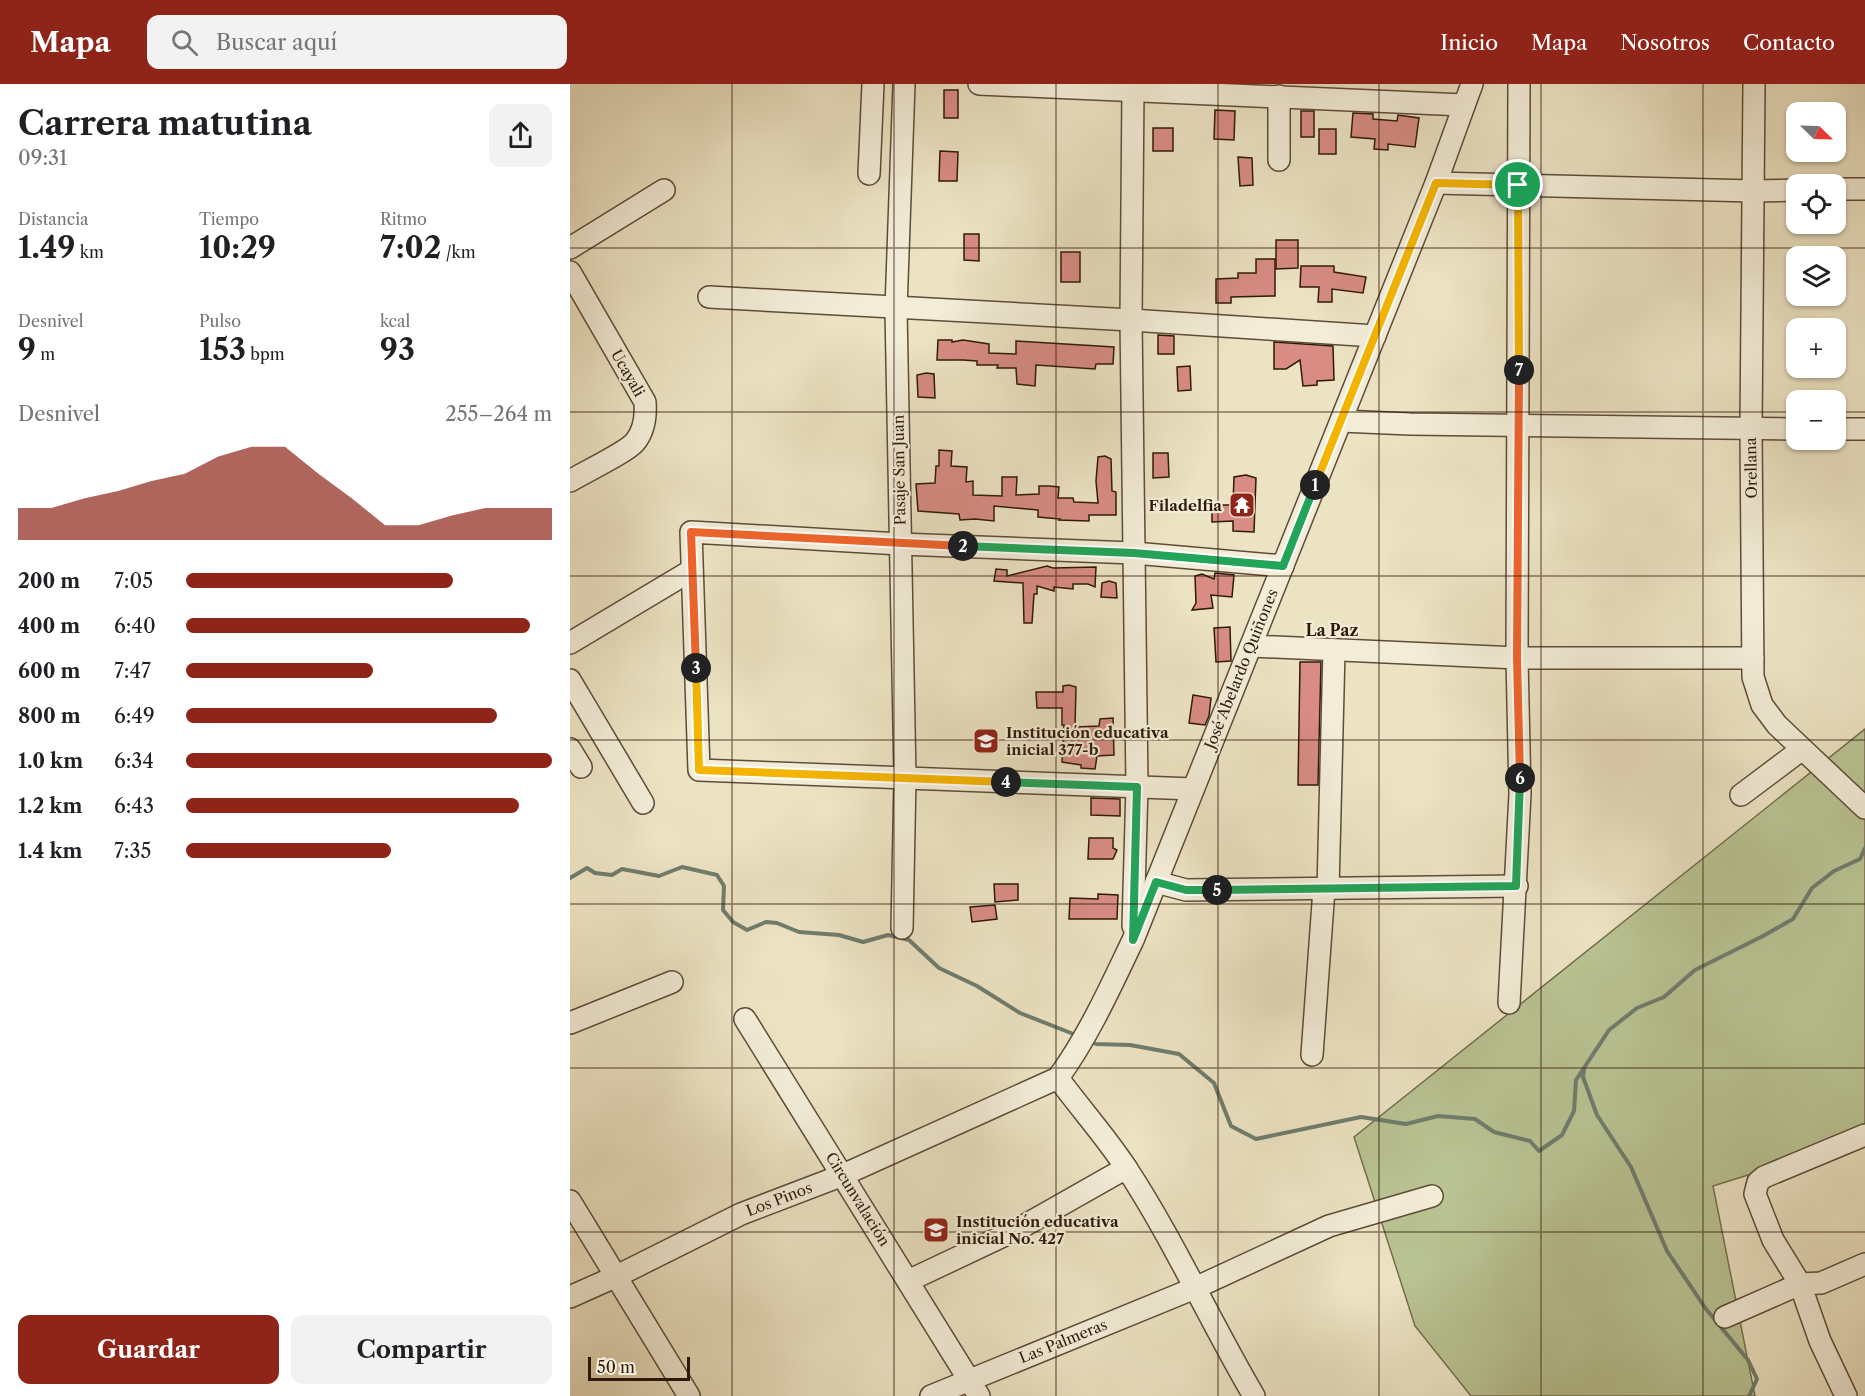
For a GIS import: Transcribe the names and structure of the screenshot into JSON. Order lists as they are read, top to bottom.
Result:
{
  "streets": {
    "street": [
      "Ucayali",
      "Orellana",
      "Pasaje San Juan",
      "José Abelardo Quiñones",
      "Los Pinos",
      "Circunvalación",
      "Las Palmeras"
    ]
  },
  "crossings": [
    ["José Abelardo Quiñones", "Los Pinos"],
    ["Los Pinos", "Circunvalación"],
    ["Circunvalación", "Las Palmeras"]
  ],
  "districts": ["La Paz"],
  "places": {
    "temple": ["Filadelfia"],
    "school or university": ["Institución educativa inicial 377-b", "Institución educativa inicial No. 427"]
  },
  "scale_bar": "50 m",
  "north": "bottom right",
  "page": {
    "header": "Mapa",
    "search": "Buscar aquí",
    "nav": [
      "Inicio",
      "Mapa",
      "Nosotros",
      "Contacto"
    ],
    "heading": ["Carrera matutina", "09:31"],
    "map_buttons": ["+", "−"],
    "stats": [
      ["Distancia", "1.49 km"],
      ["Tiempo", "10:29"],
      ["Ritmo", "7:02 /km"],
      ["Desnivel", "9 m"],
      ["Pulso", "153 bpm"],
      ["kcal", "93"]
    ],
    "pins": [
      "7",
      "1",
      "2",
      "3",
      "6",
      "4",
      "5"
    ],
    "chart": ["Desnivel", "255–264 m"],
    "list": [
      {
        "name": "200 m",
        "note": "7:05"
      },
      {
        "name": "400 m",
        "note": "6:40"
      },
      {
        "name": "600 m",
        "note": "7:47"
      },
      {
        "name": "800 m",
        "note": "6:49"
      },
      {
        "name": "1.0 km",
        "note": "6:34"
      },
      {
        "name": "1.2 km",
        "note": "6:43"
      },
      {
        "name": "1.4 km",
        "note": "7:35"
      }
    ],
    "buttons": ["Guardar", "Compartir"],
    "scale": "50 m"
  }
}
